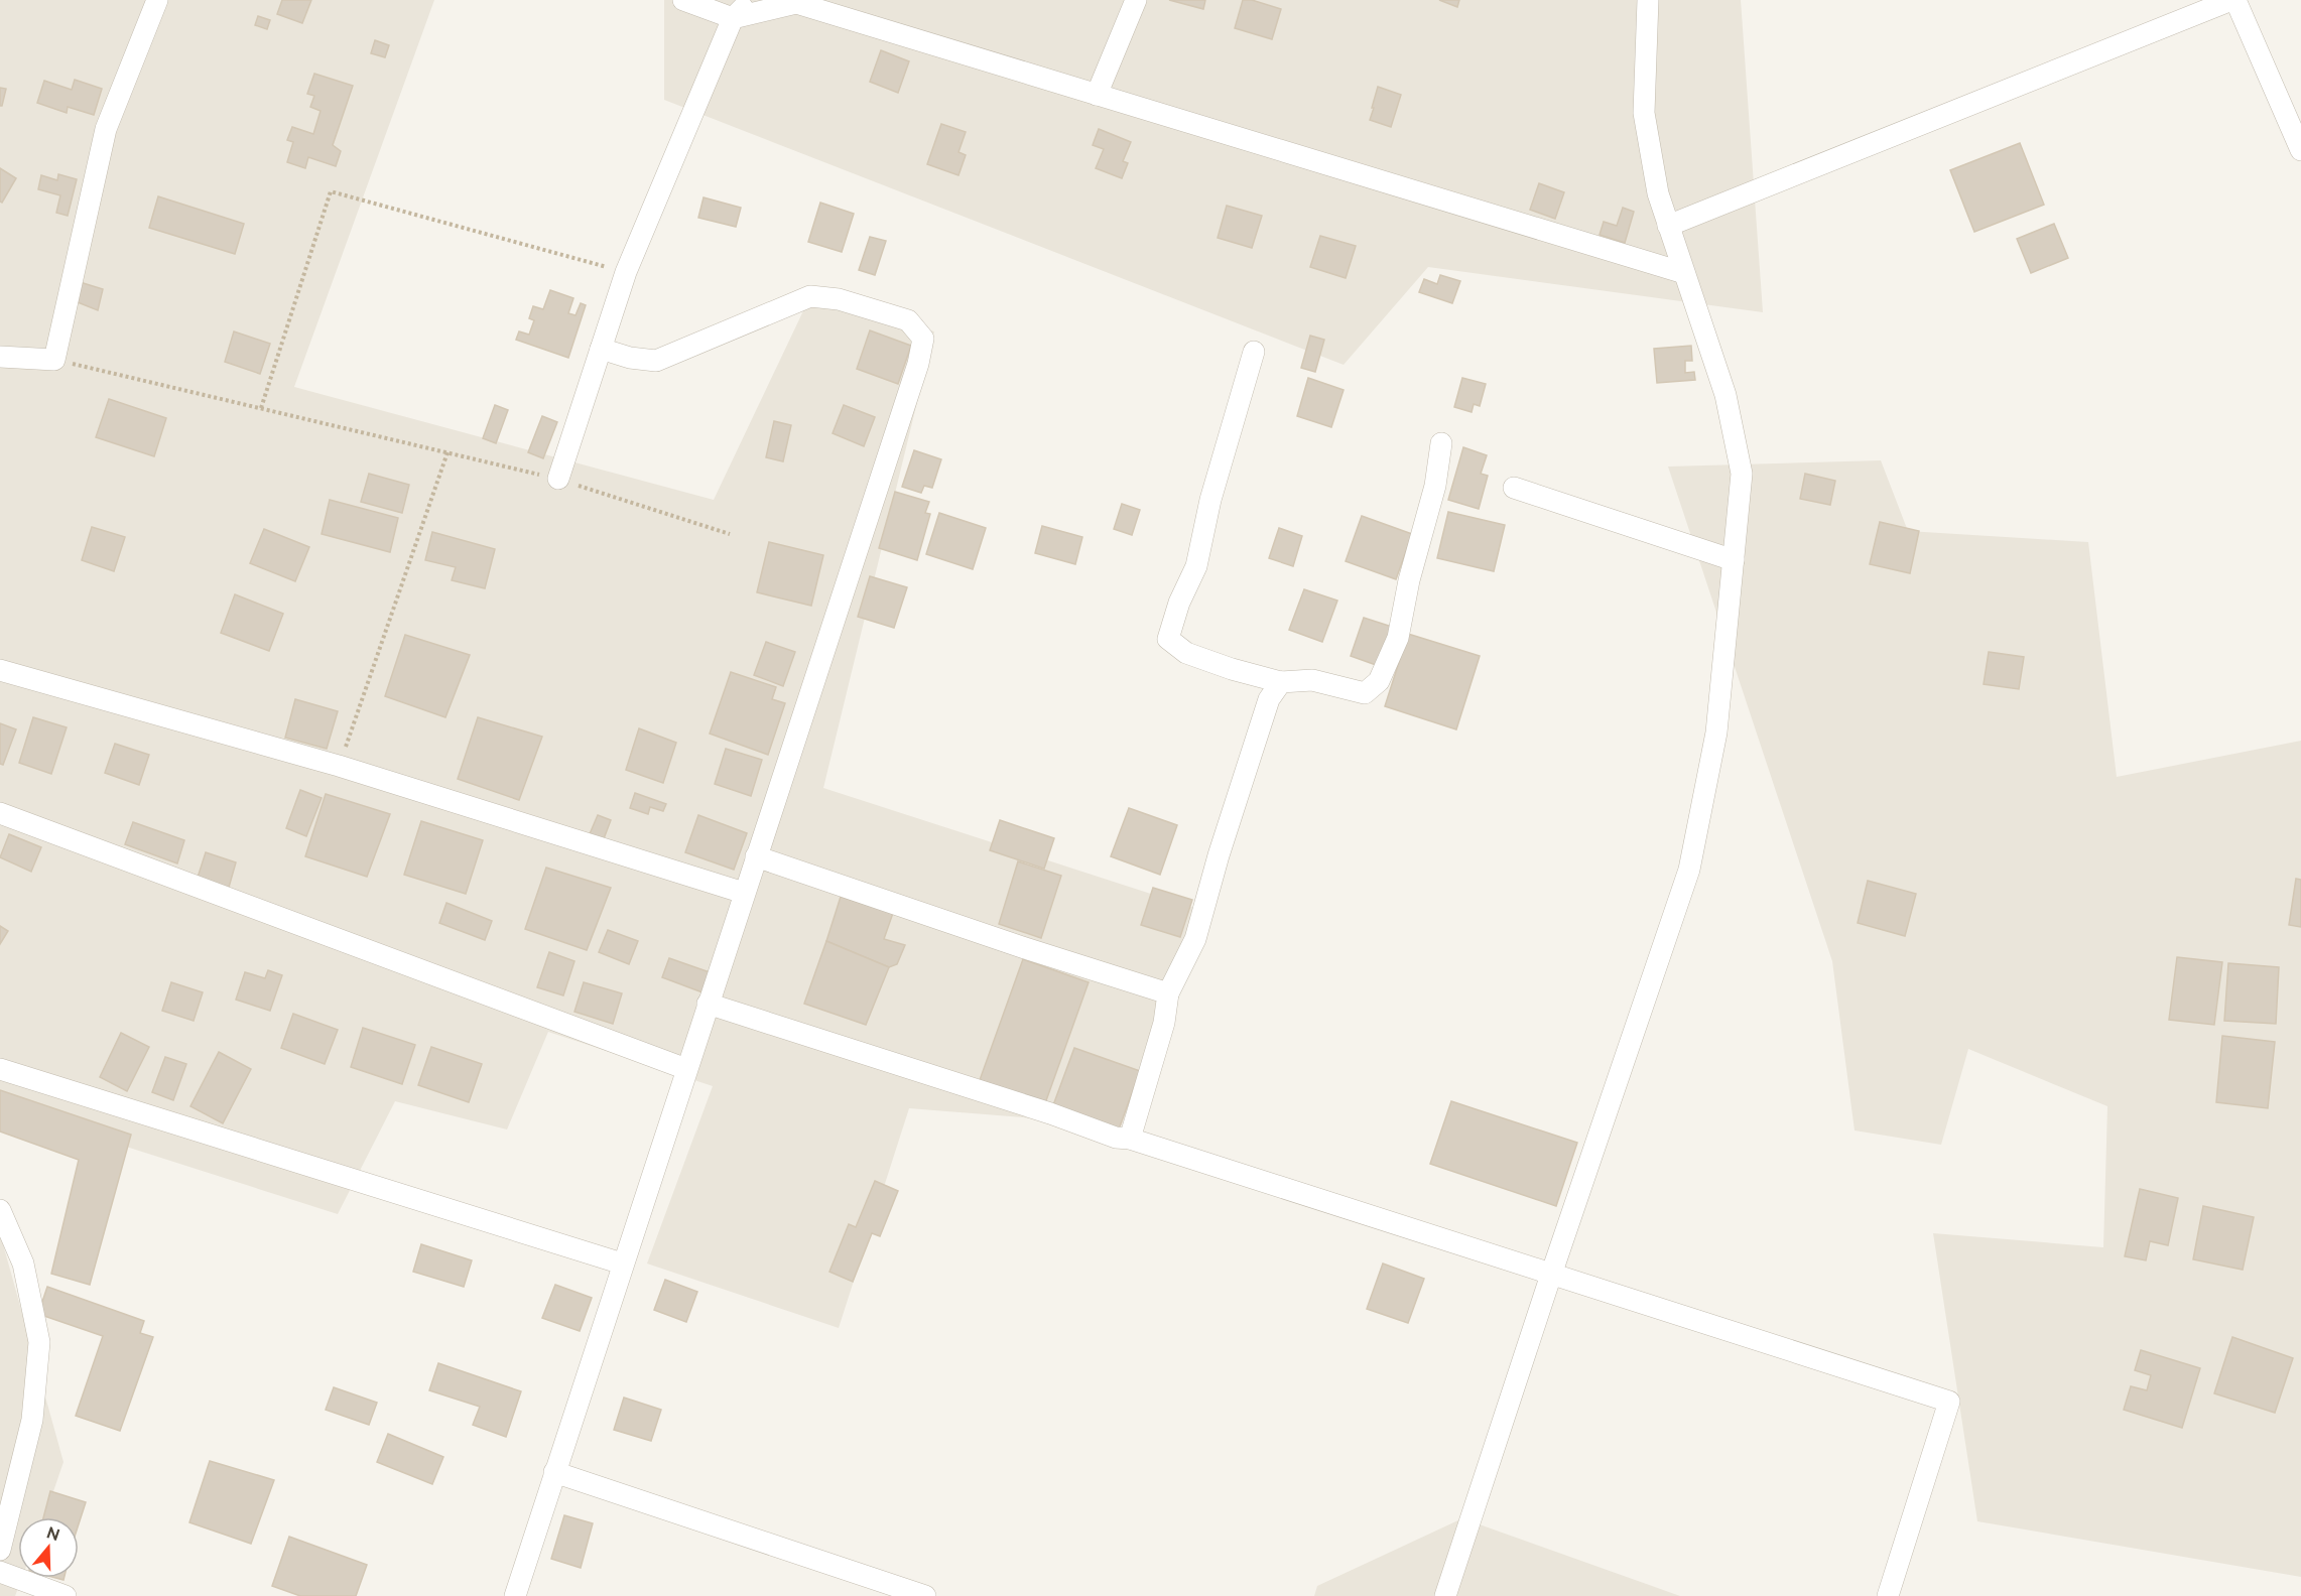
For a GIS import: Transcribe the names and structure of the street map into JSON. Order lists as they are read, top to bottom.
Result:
{
  "north": "top"
}
